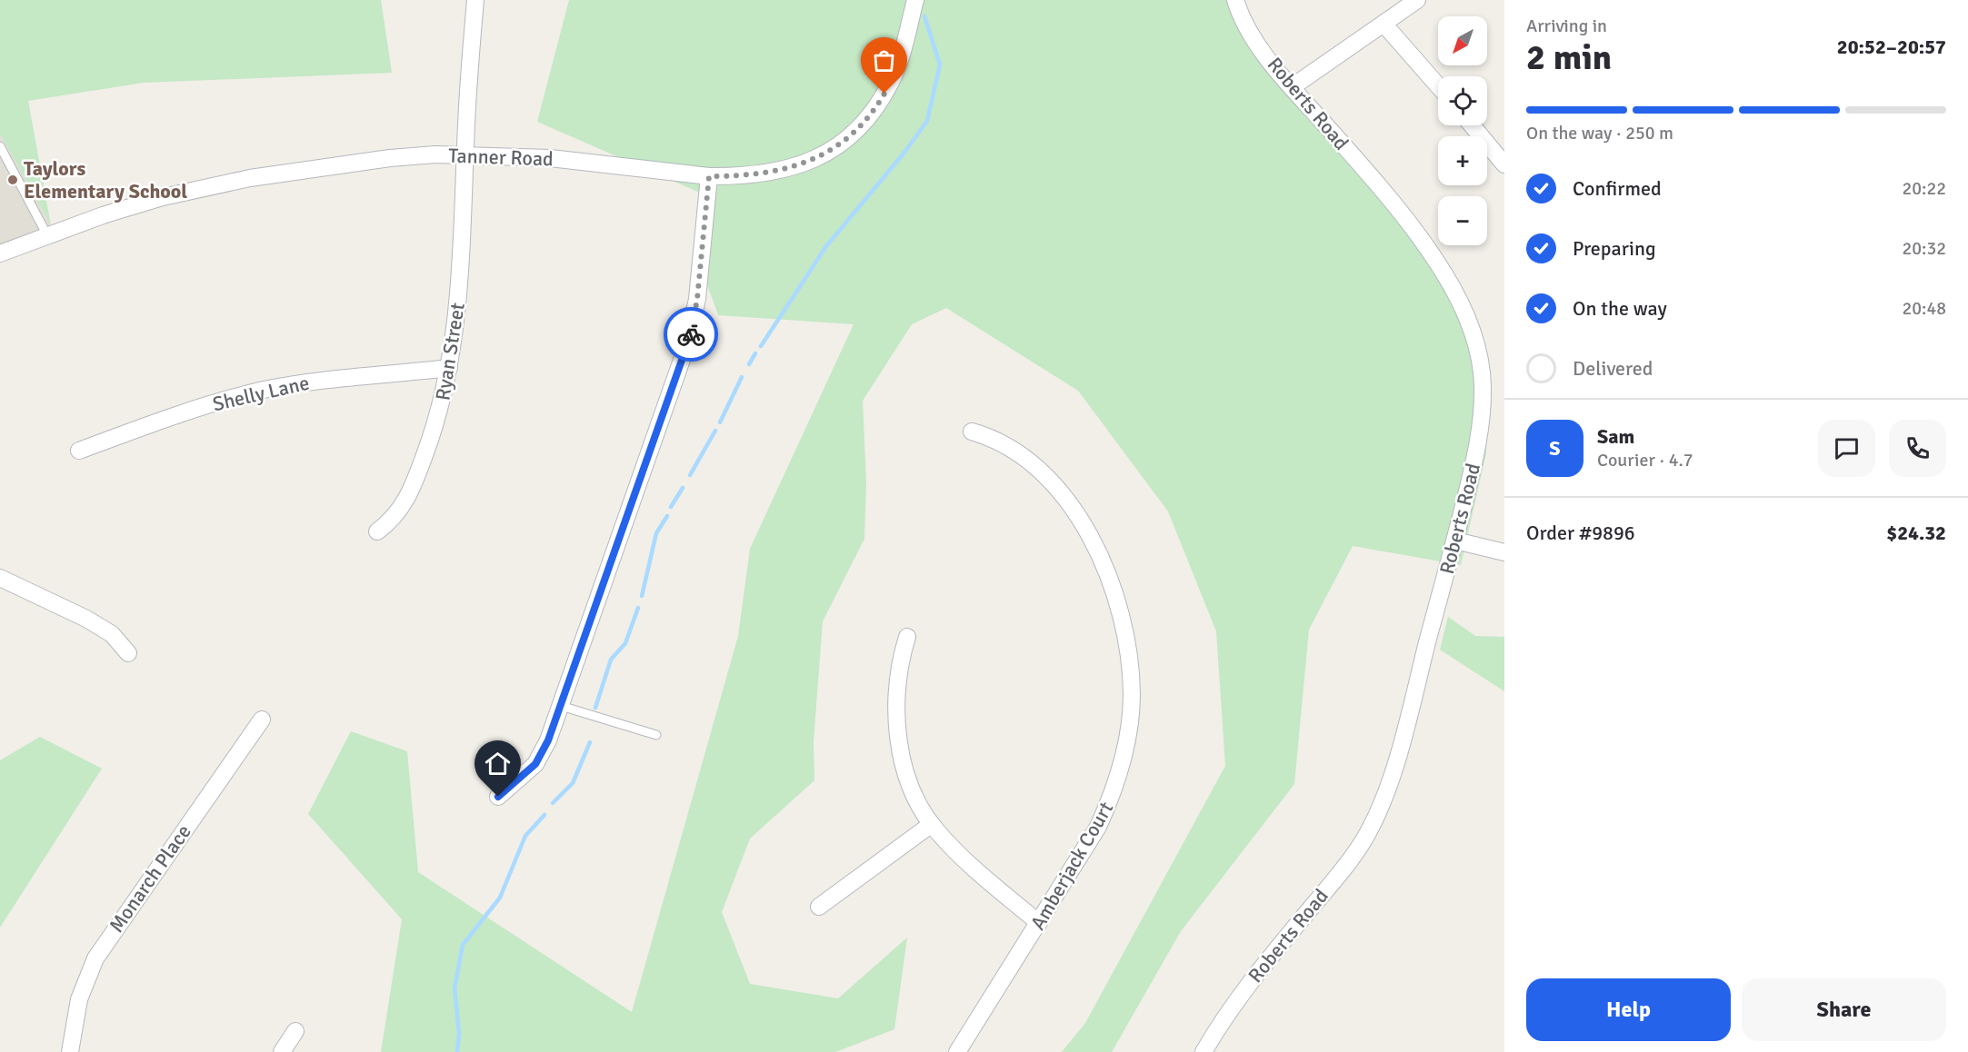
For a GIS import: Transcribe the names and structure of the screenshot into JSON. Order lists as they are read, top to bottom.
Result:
{
  "streets": {
    "street": [
      "Roberts Road",
      "Tanner Road",
      "Ryan Street",
      "Shelly Lane",
      "Amberjack Court",
      "Monarch Place"
    ]
  },
  "crossings": [
    ["Tanner Road", "Ryan Street"],
    ["Ryan Street", "Shelly Lane"]
  ],
  "places": ["Taylors Elementary School"],
  "north": "bottom left",
  "page": {
    "heading": ["2 min", "Arriving in", "20:52–20:57"],
    "panel": [
      "Sam",
      "Courier · 4.7",
      "Order #9896",
      "$24.32"
    ],
    "map_buttons": ["+", "−"],
    "bar": "On the way · 250 m",
    "list": [
      ["Confirmed", "20:22"],
      ["Preparing", "20:32"],
      ["On the way", "20:48"],
      "Delivered"
    ],
    "round": "S",
    "buttons": ["Help", "Share"]
  }
}
